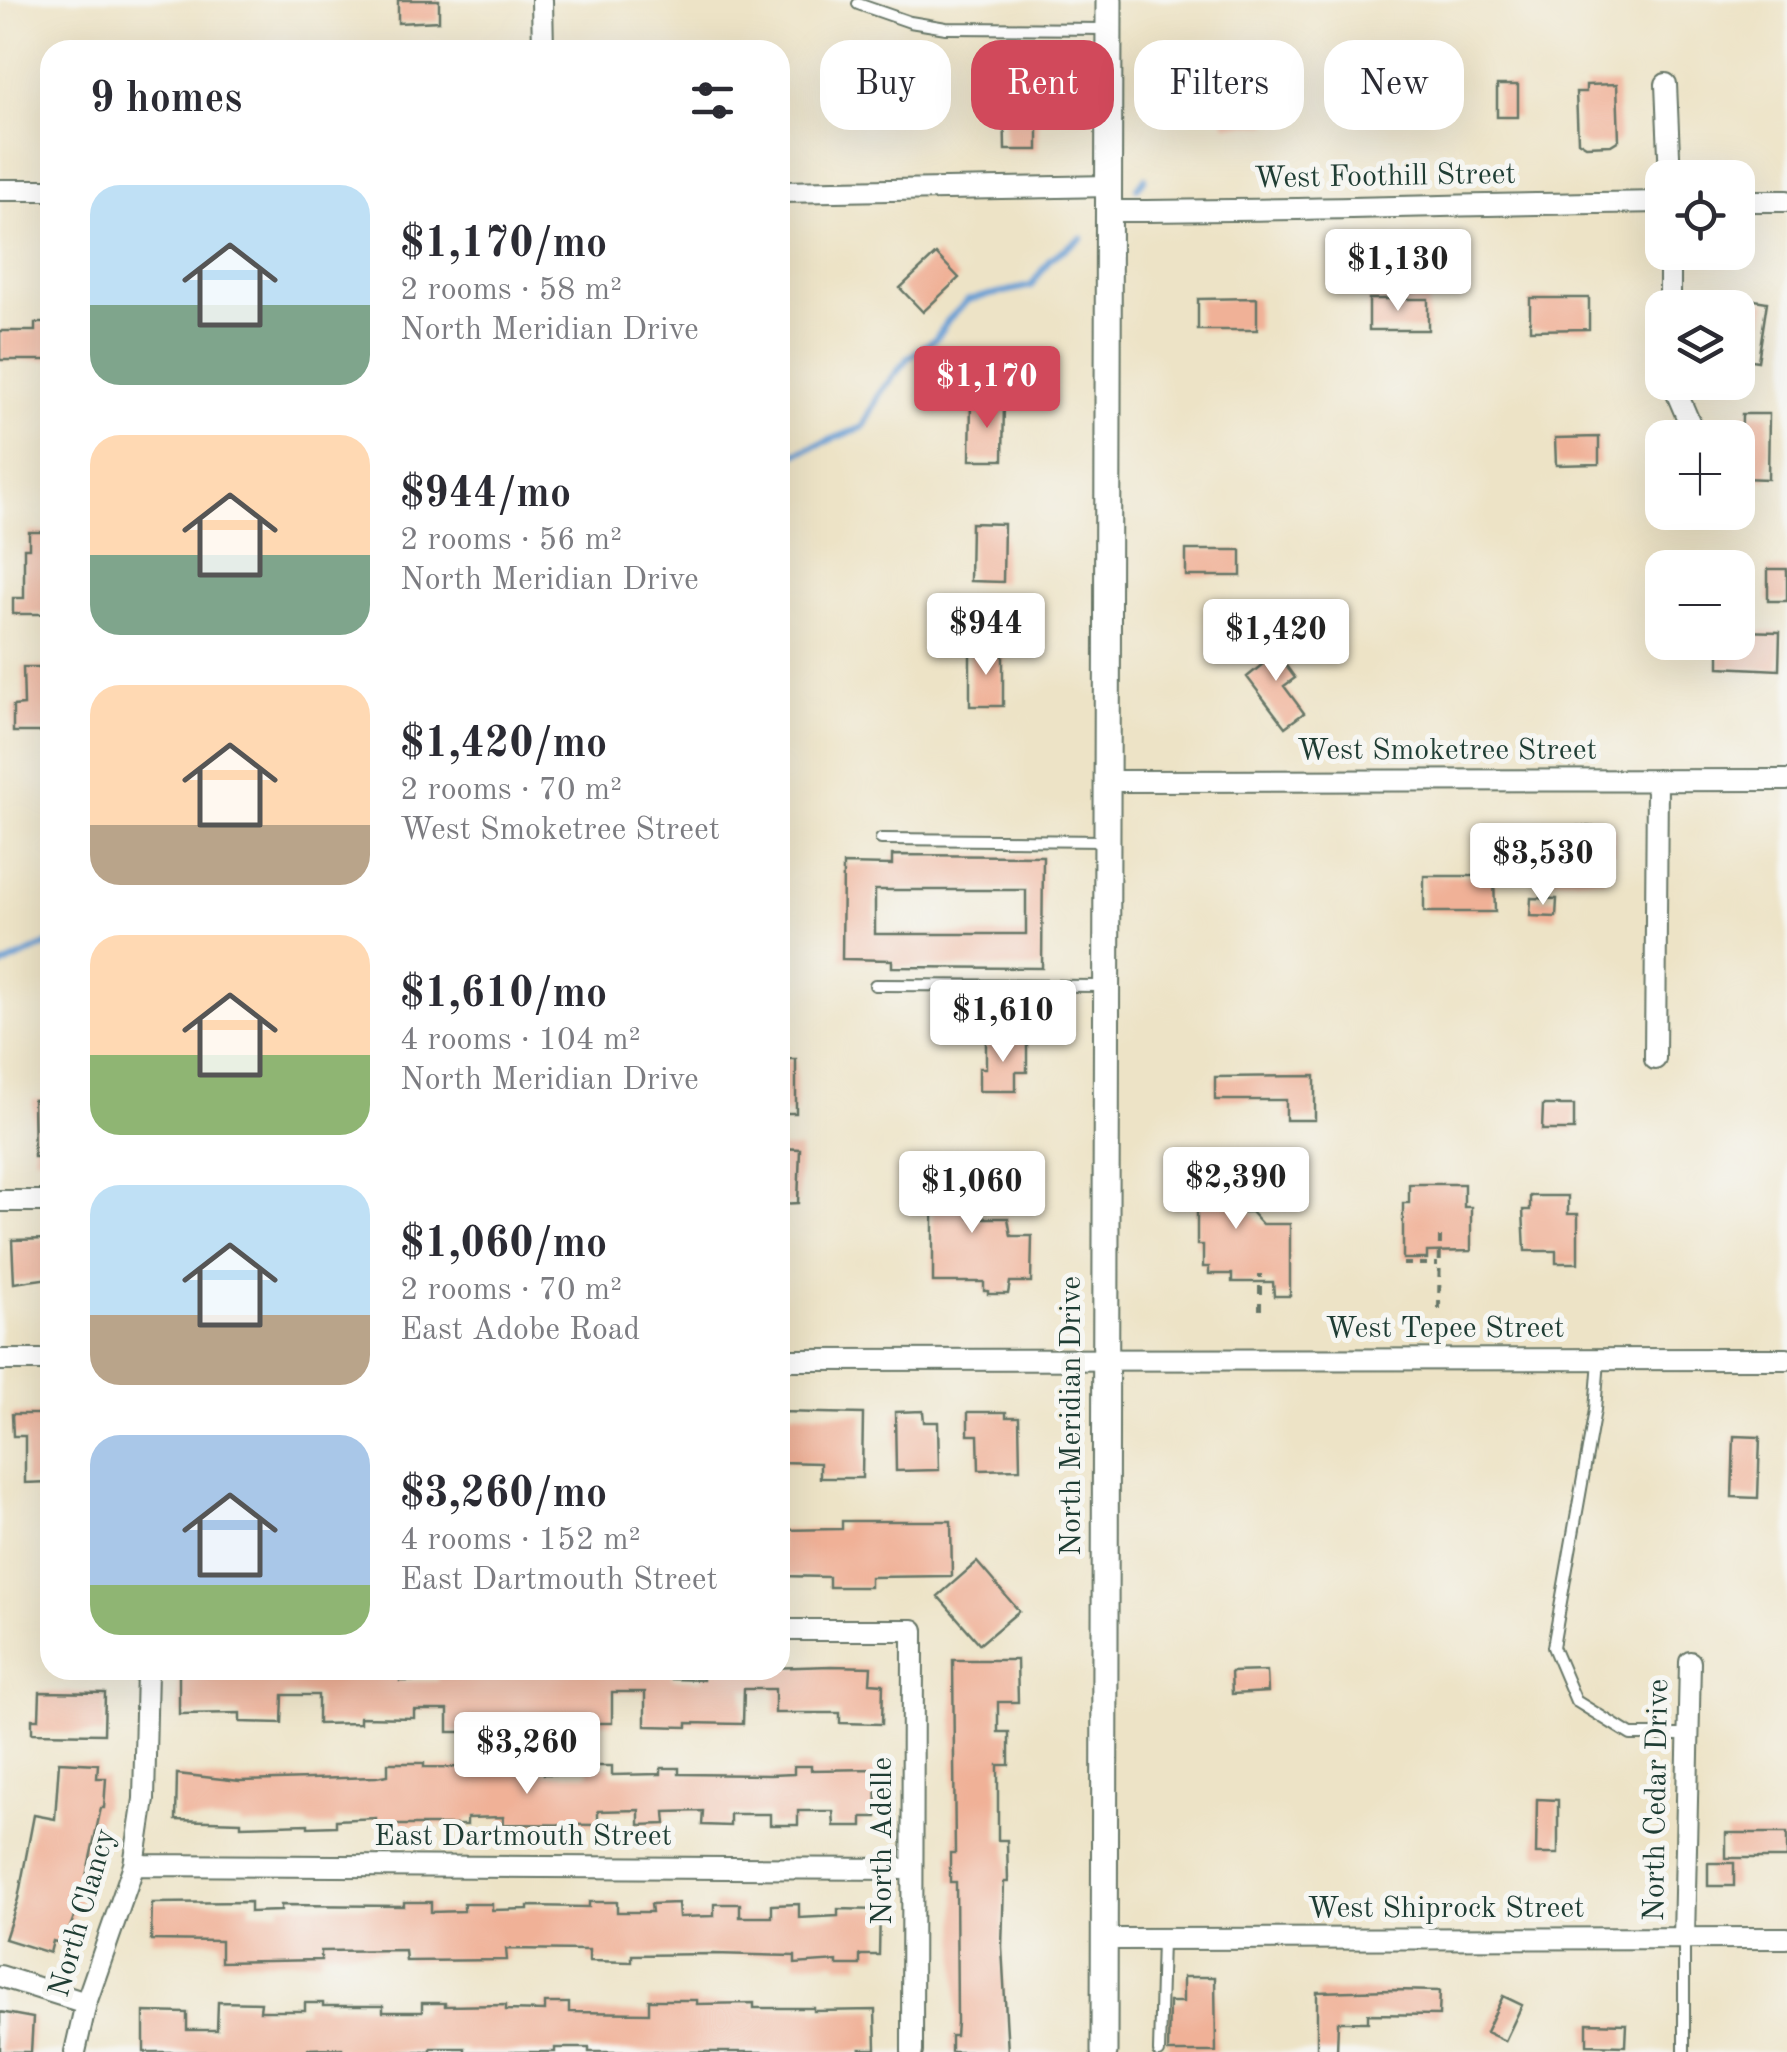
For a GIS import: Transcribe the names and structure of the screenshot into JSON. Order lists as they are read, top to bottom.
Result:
{
  "streets": {
    "street": [
      "West Foothill Street",
      "West Smoketree Street",
      "West Tepee Street",
      "North Meridian Drive",
      "North Cedar Drive",
      "East Dartmouth Street",
      "North Adelle",
      "West Shiprock Street",
      "North Clancy"
    ]
  },
  "crossings": [
    ["West Foothill Street", "North Meridian Drive"],
    ["West Smoketree Street", "North Meridian Drive"],
    ["West Tepee Street", "North Meridian Drive"],
    ["North Meridian Drive", "West Shiprock Street"],
    ["North Cedar Drive", "West Shiprock Street"],
    ["East Dartmouth Street", "North Adelle"],
    ["East Dartmouth Street", "North Clancy"]
  ],
  "page": {
    "chip": [
      "Buy",
      "Rent",
      "Filters",
      "New"
    ],
    "heading": "9 homes",
    "map_buttons": ["+", "−"],
    "list": [
      {
        "name": "$1,170/mo",
        "note": "2 rooms · 58 m² · North Meridian Drive"
      },
      {
        "name": "$944/mo",
        "note": "2 rooms · 56 m² · North Meridian Drive"
      },
      {
        "name": "$1,420/mo",
        "note": "2 rooms · 70 m² · West Smoketree Street"
      },
      {
        "name": "$1,610/mo",
        "note": "4 rooms · 104 m² · North Meridian Drive"
      },
      {
        "name": "$1,060/mo",
        "note": "2 rooms · 70 m² · East Adobe Road"
      },
      {
        "name": "$3,260/mo",
        "note": "4 rooms · 152 m² · East Dartmouth Street"
      }
    ],
    "price": [
      "$1,130",
      "$1,170",
      "$944",
      "$1,420",
      "$3,530",
      "$1,610",
      "$2,390",
      "$1,060",
      "$3,260"
    ]
  }
}
